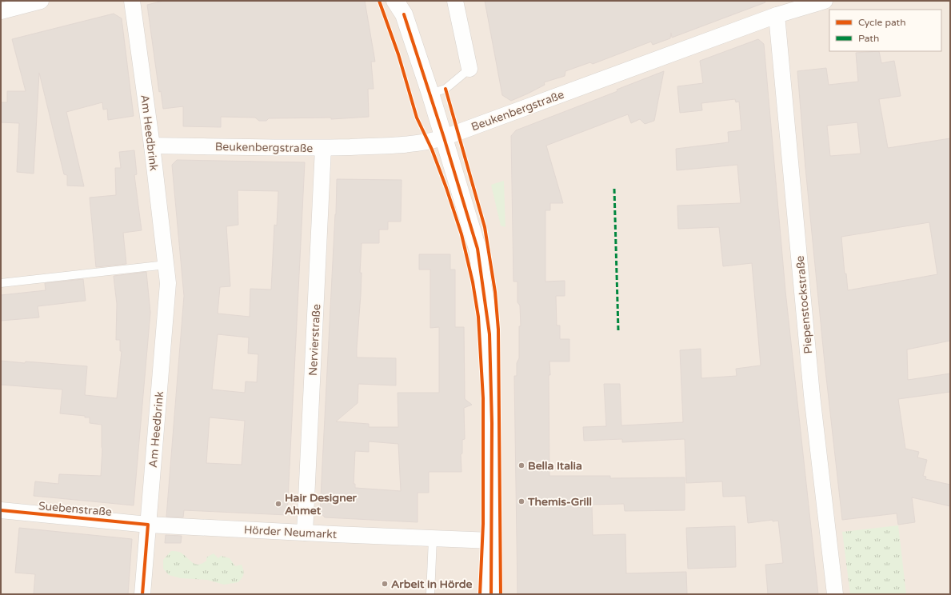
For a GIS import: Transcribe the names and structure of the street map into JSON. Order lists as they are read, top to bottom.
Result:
{
  "streets": {
    "street": [
      "Beukenbergstraße",
      "Am Heedbrink",
      "Piepenstockstraße",
      "Nervierstraße",
      "Suebenstraße",
      "Hörder Neumarkt"
    ]
  },
  "crossings": [
    ["Beukenbergstraße", "Am Heedbrink"],
    ["Beukenbergstraße", "Piepenstockstraße"],
    ["Beukenbergstraße", "Nervierstraße"],
    ["Am Heedbrink", "Suebenstraße"],
    ["Am Heedbrink", "Hörder Neumarkt"],
    ["Nervierstraße", "Hörder Neumarkt"],
    ["Suebenstraße", "Hörder Neumarkt"]
  ],
  "places": [
    "Bella Italia",
    "Themis-Grill",
    "Hair Designer Ahmet",
    "Arbeit in Hörde"
  ],
  "legend": ["Cycle path", "Path"]
}
